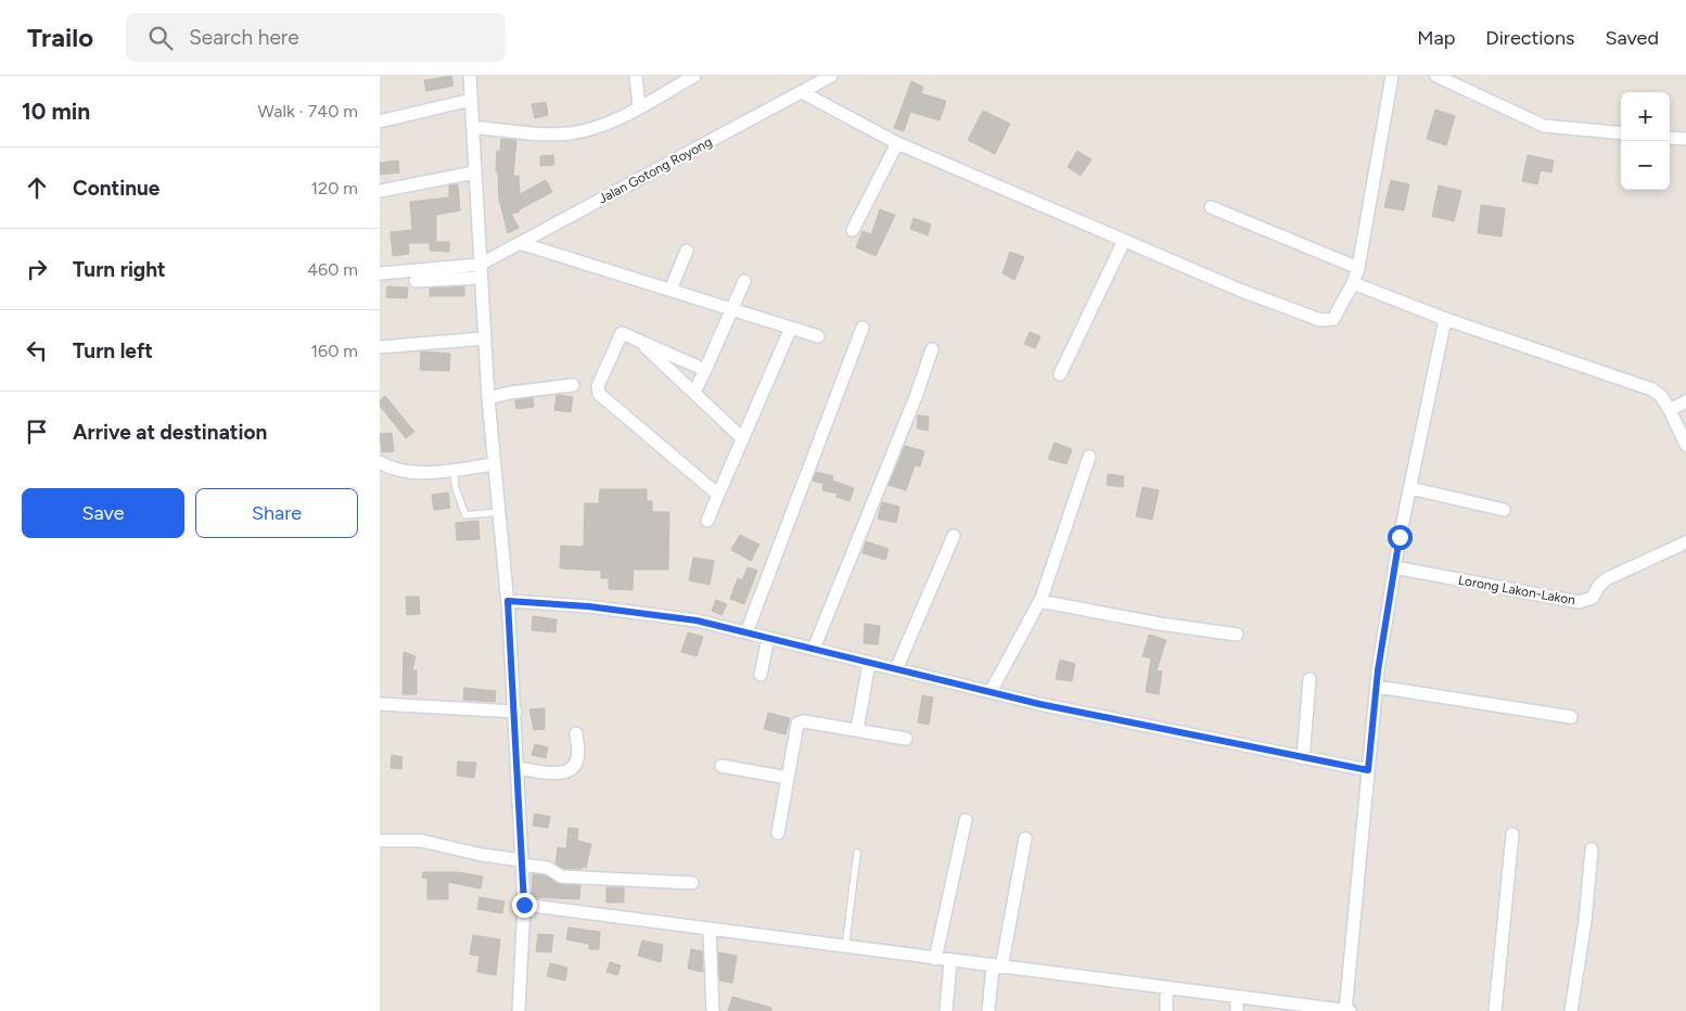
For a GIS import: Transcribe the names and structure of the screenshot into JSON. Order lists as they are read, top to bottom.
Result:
{
  "streets": {
    "street": ["Jalan Gotong Royong", "Lorong Lakon-Lakon"]
  },
  "page": {
    "header": "Trailo",
    "search": "Search here",
    "nav": ["Map", "Directions", "Saved"],
    "heading": ["10 min", "Walk · 740 m"],
    "map_buttons": ["+", "−"],
    "list": [
      ["Continue", "120 m"],
      ["Turn right", "460 m"],
      ["Turn left", "160 m"],
      "Arrive at destination"
    ],
    "buttons": ["Save", "Share"]
  }
}
